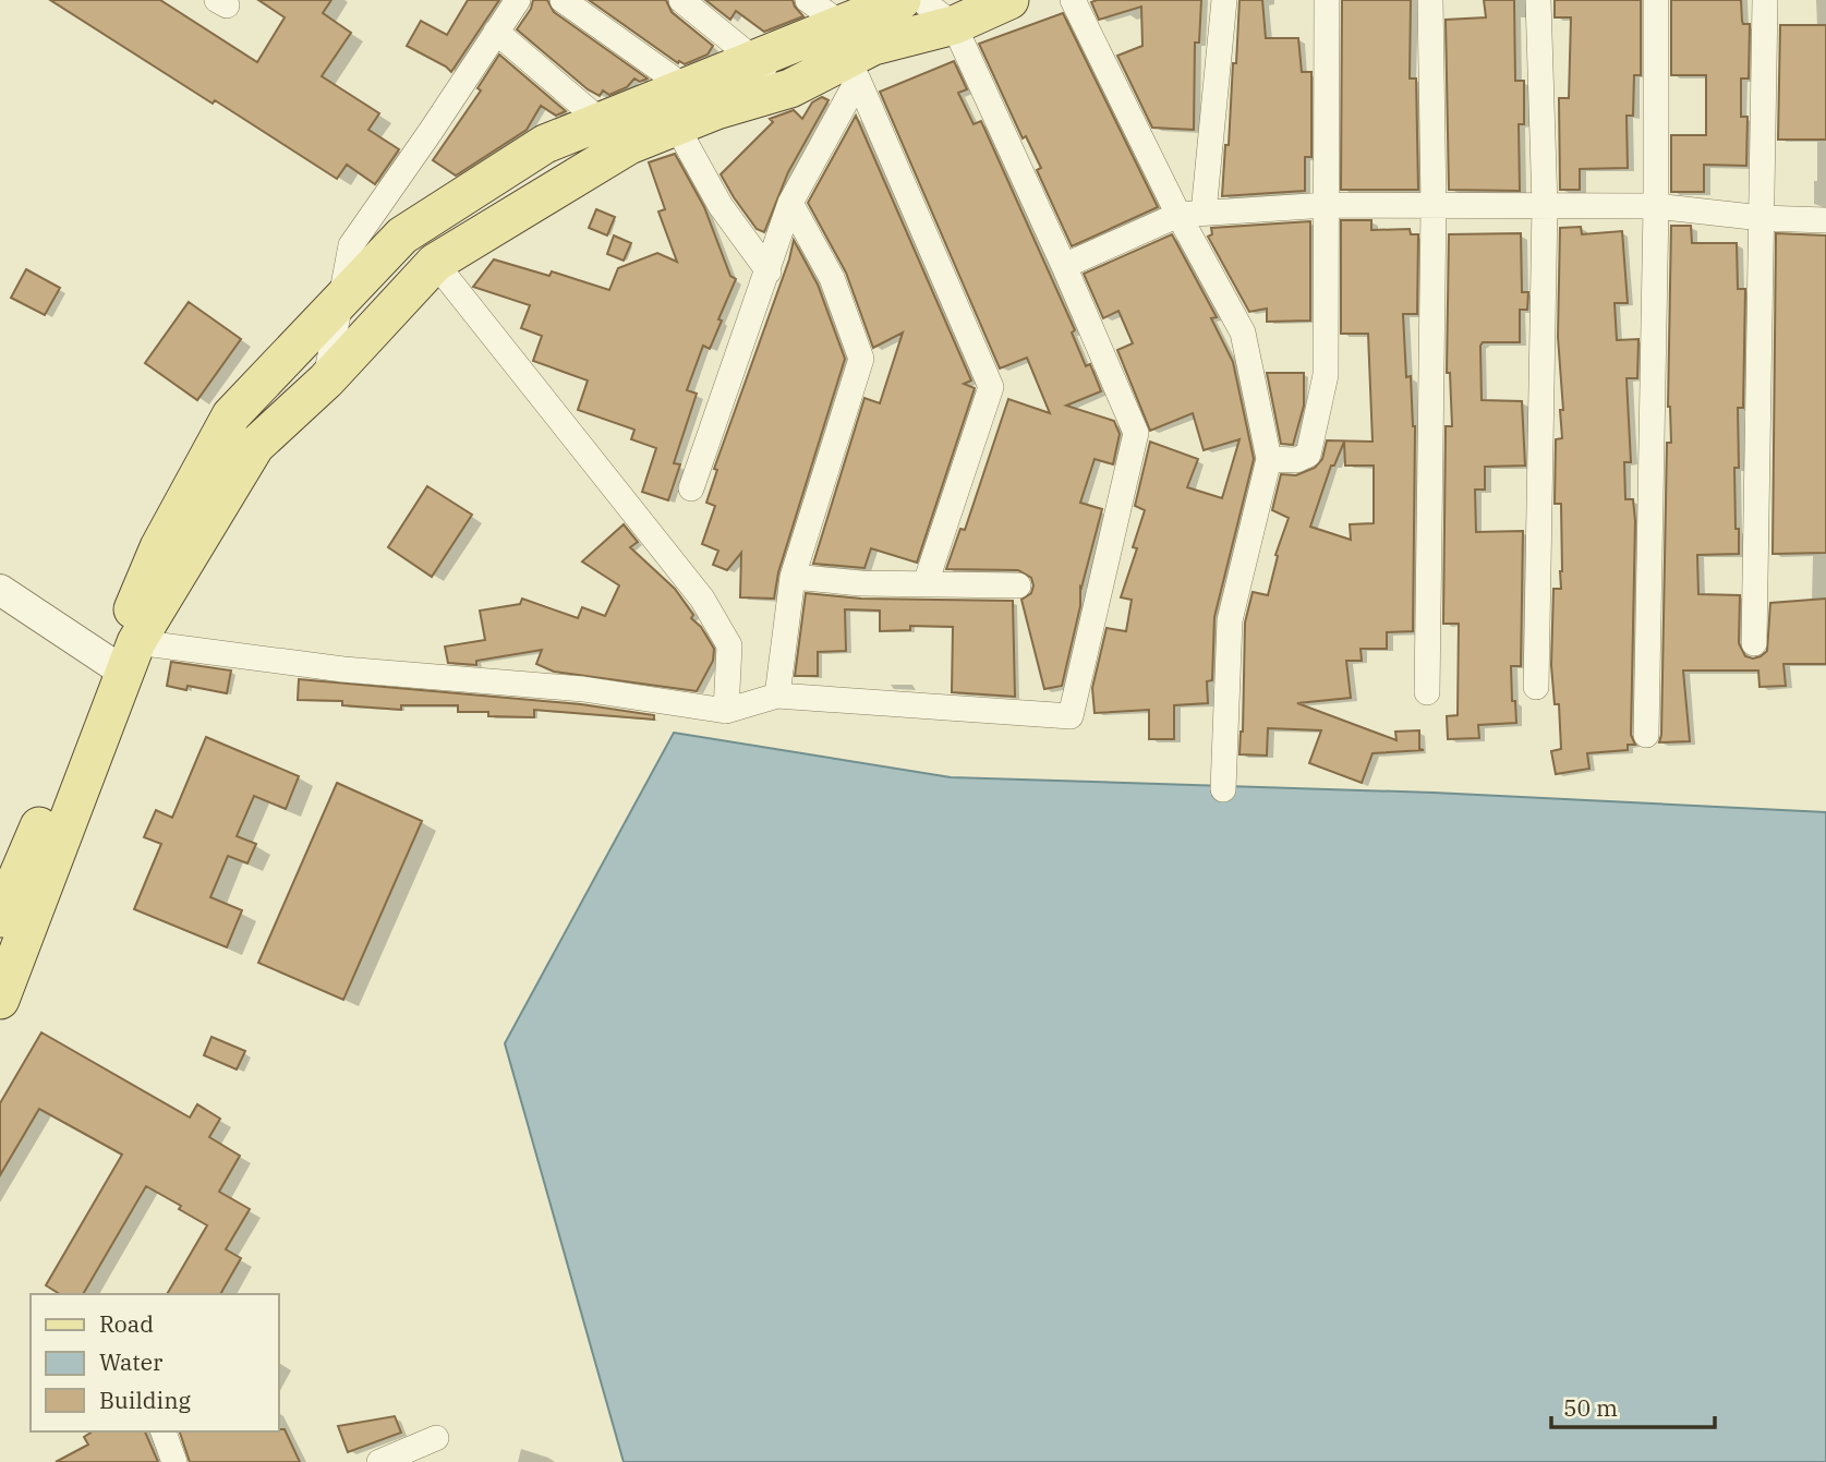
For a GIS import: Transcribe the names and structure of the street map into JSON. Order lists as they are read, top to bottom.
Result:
{
  "legend": ["Road", "Water", "Building"],
  "scale_bar": "50 m"
}
